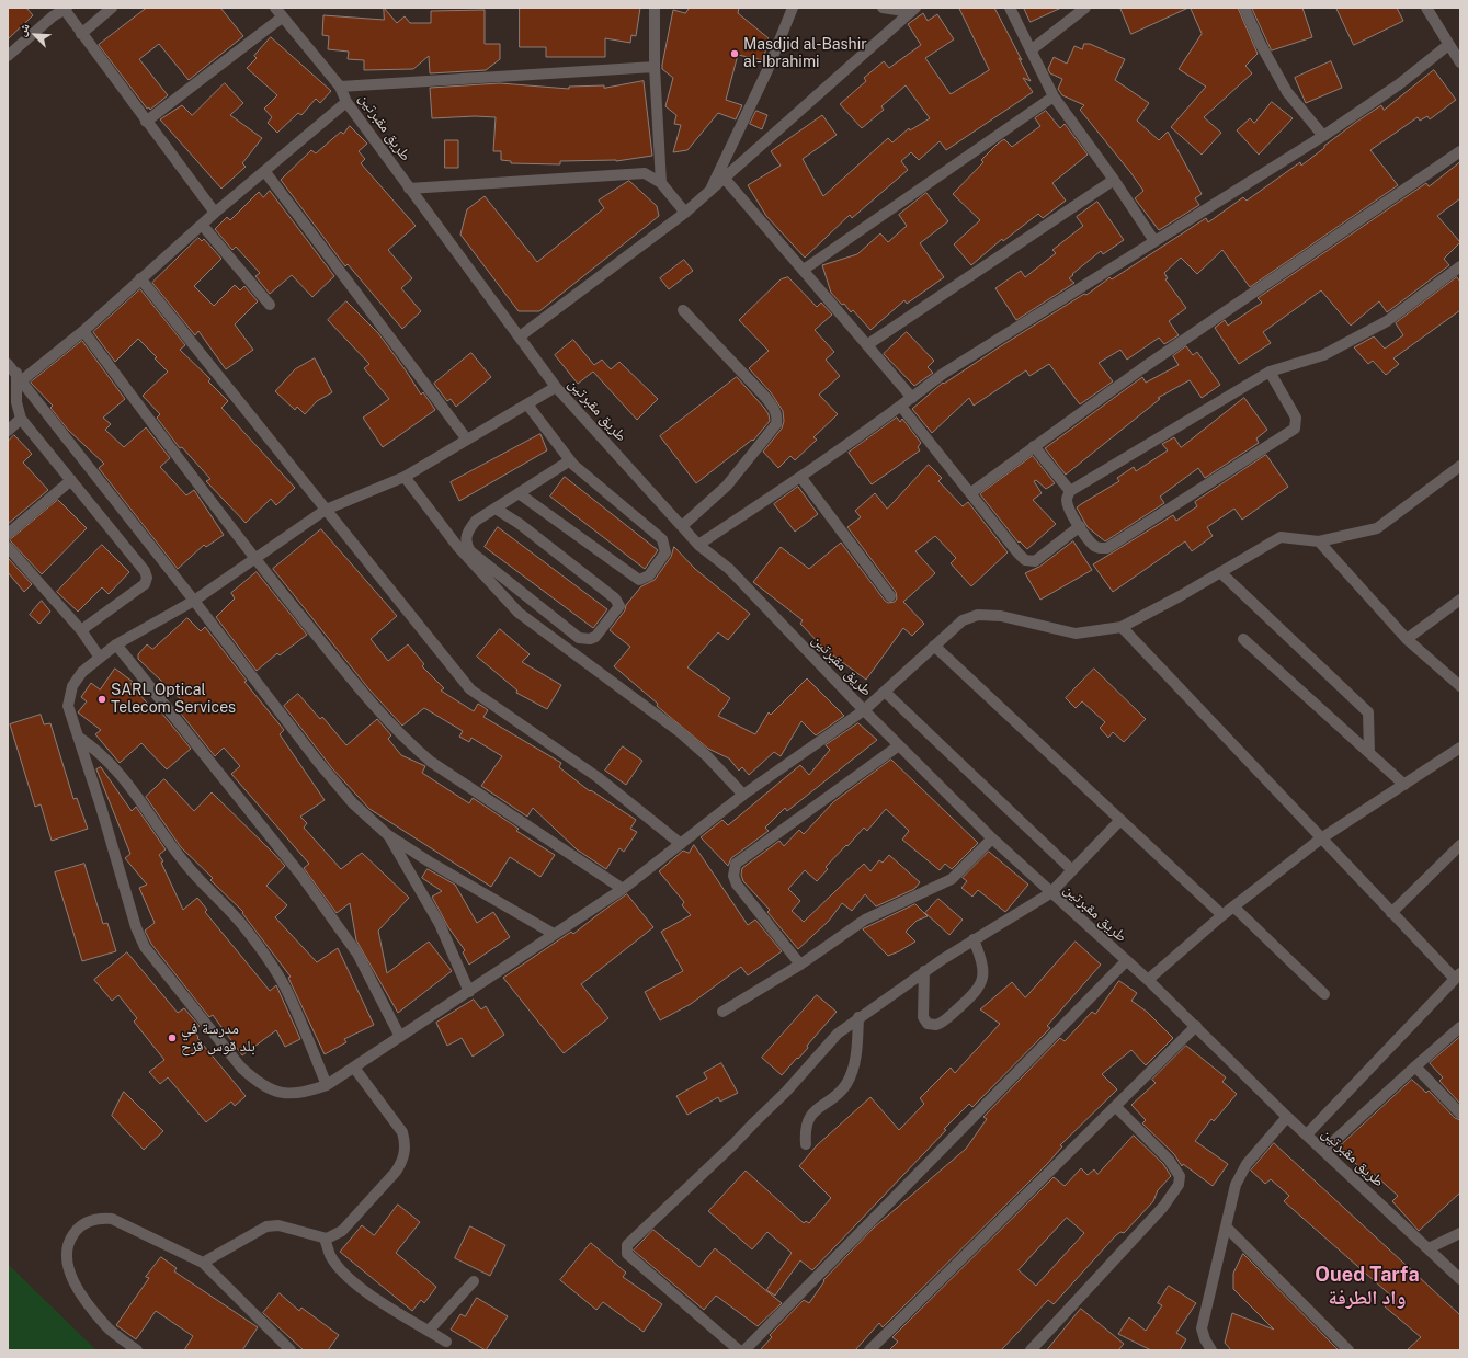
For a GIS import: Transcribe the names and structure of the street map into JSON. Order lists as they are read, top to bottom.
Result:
{
  "streets": {
    "street": ["طريق مقبرتين"]
  },
  "districts": ["Oued Tarfa واد الطرفة"],
  "places": ["Masdjid al-Bashir al-Ibrahimi", "SARL Optical Telecom Services", "مدرسة في بلد قوس قزح"],
  "north": "top left"
}
